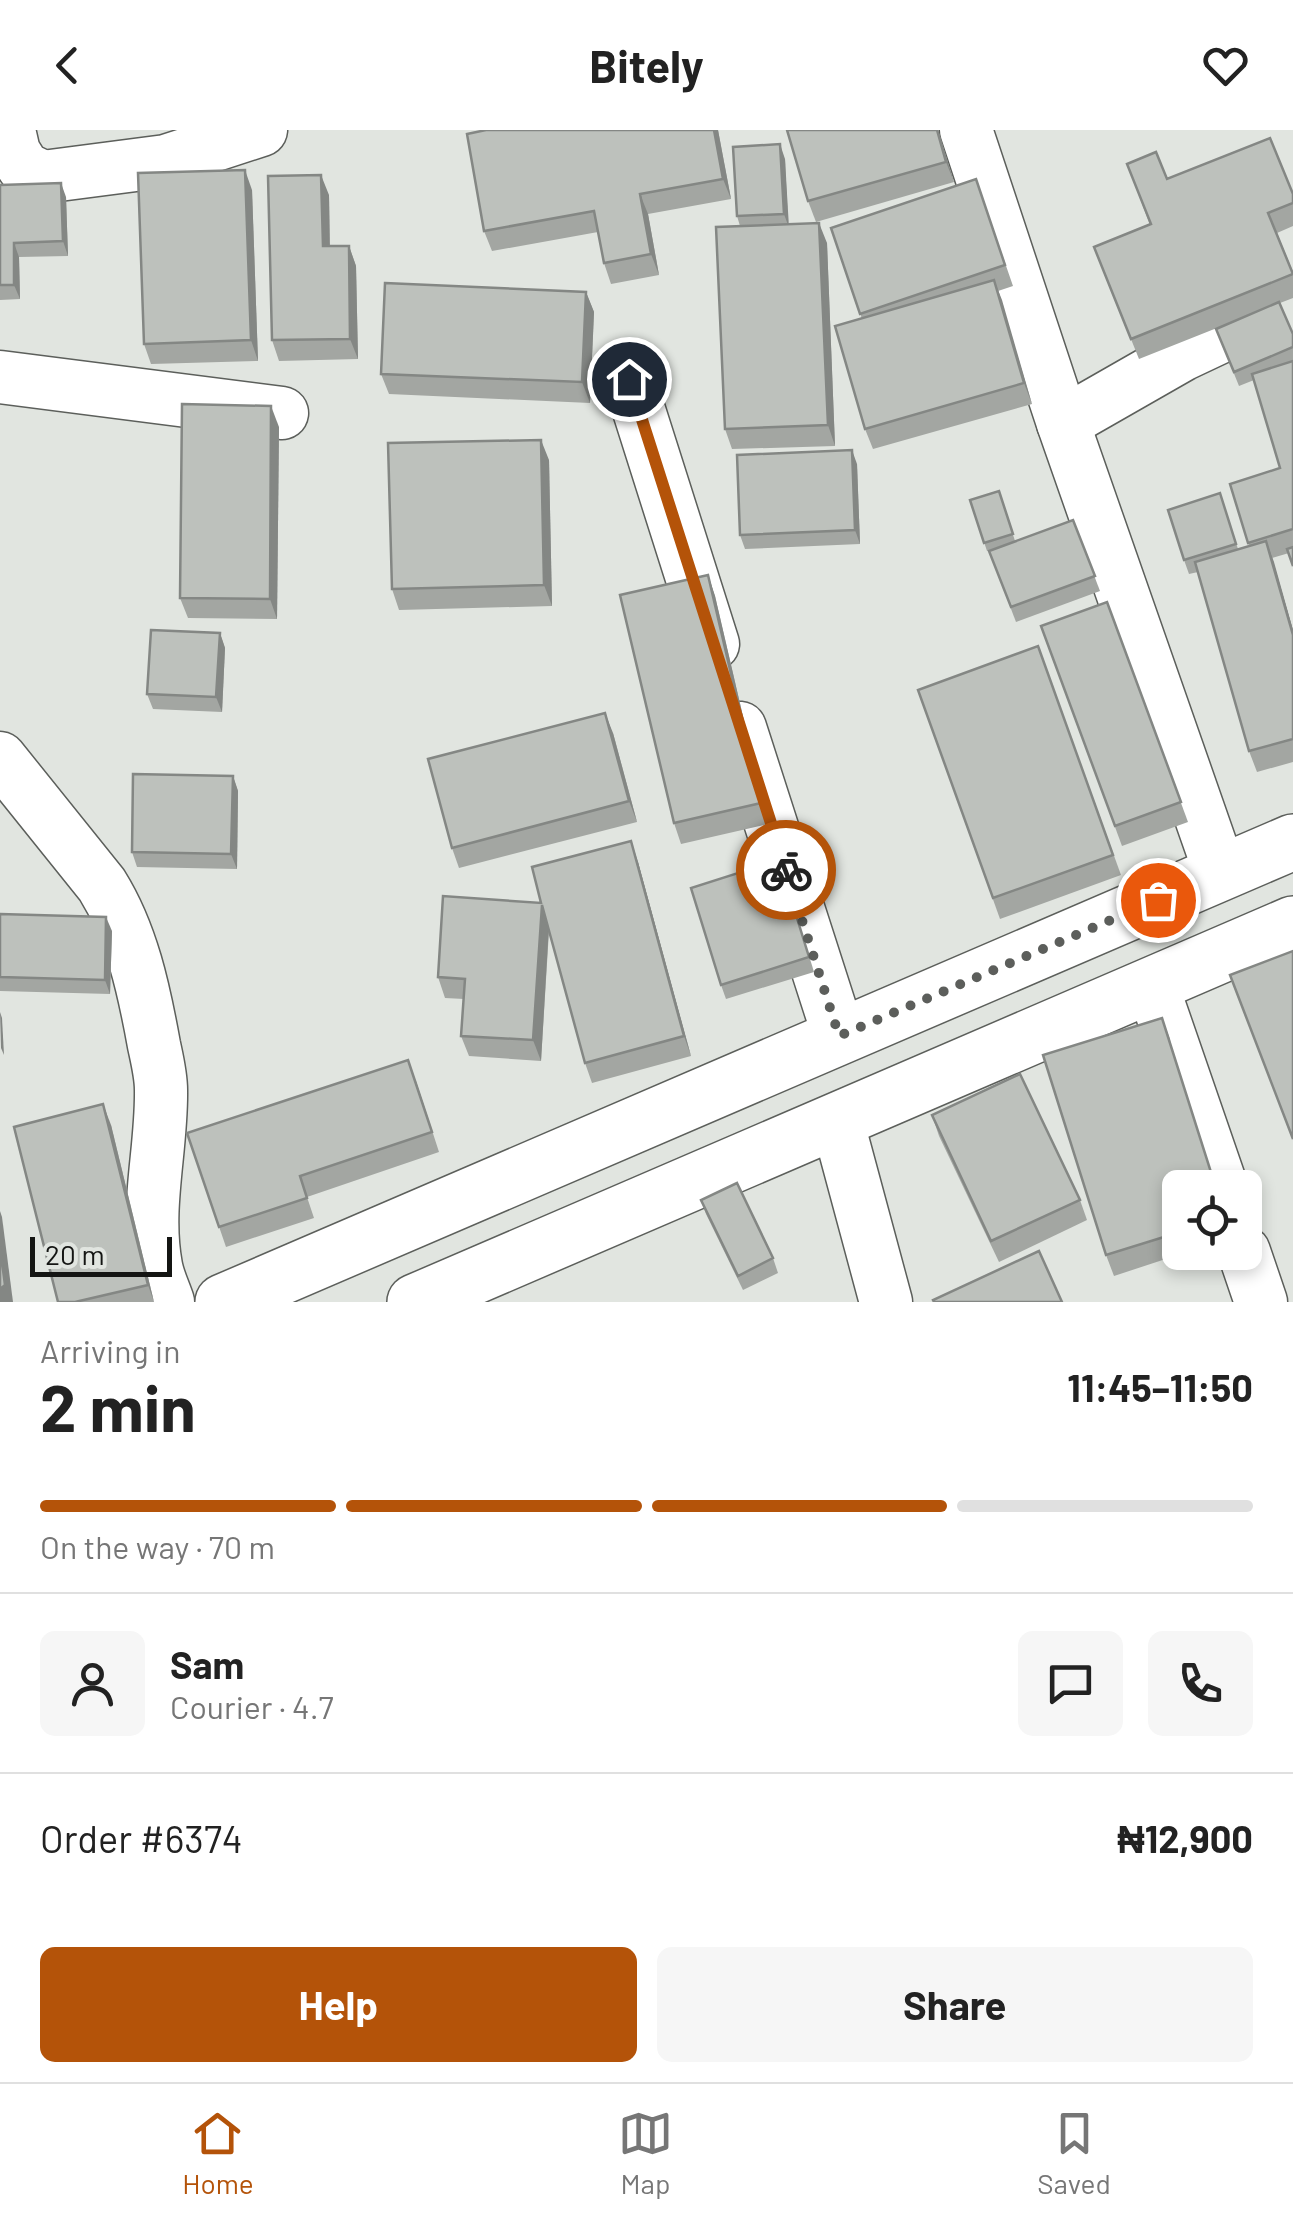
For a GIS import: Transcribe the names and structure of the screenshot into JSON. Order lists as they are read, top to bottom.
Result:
{
  "scale_bar": "20 m",
  "page": {
    "header": "Bitely",
    "scale": "20 m",
    "heading": ["2 min", "Arriving in", "11:45–11:50"],
    "panel": [
      "Sam",
      "Courier · 4.7",
      "Order #6374",
      "₦12,900"
    ],
    "bar": "On the way · 70 m",
    "buttons": ["Help", "Share"],
    "tabs": ["Home", "Map", "Saved"]
  }
}
